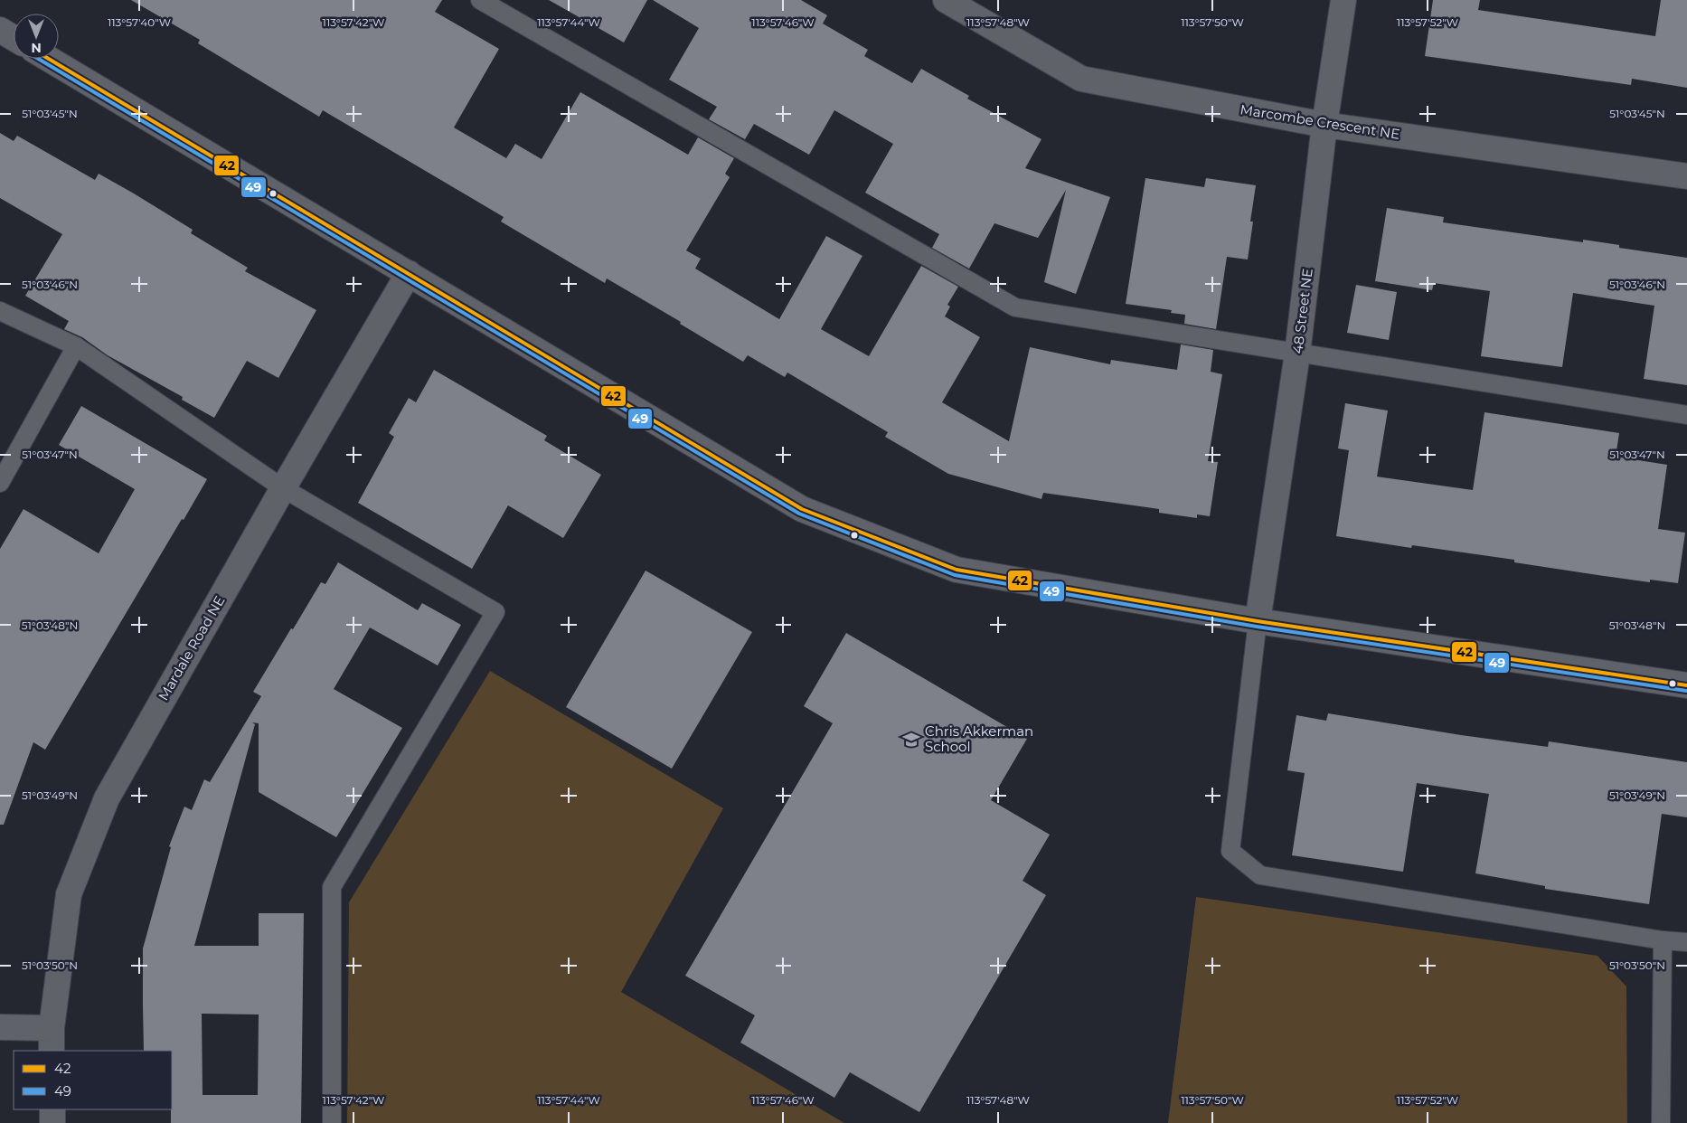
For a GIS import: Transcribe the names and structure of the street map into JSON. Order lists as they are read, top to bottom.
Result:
{
  "streets": {
    "street": ["Marcombe Crescent NE", "48 Street NE", "Mardale Road NE"]
  },
  "crossings": [
    ["Marcombe Crescent NE", "48 Street NE"]
  ],
  "places": {
    "school or university": ["Chris Akkerman School"]
  },
  "lines": ["transit line 42", "transit line 49"],
  "legend": ["42", "49"],
  "north": "bottom",
  "coordinates": [
    "113°57'40\"W",
    "113°57'42\"W",
    "113°57'44\"W",
    "113°57'46\"W",
    "113°57'48\"W",
    "113°57'50\"W",
    "113°57'52\"W",
    "51°03'45\"N",
    "51°03'46\"N",
    "51°03'47\"N",
    "51°03'48\"N",
    "51°03'49\"N",
    "51°03'50\"N"
  ]
}
